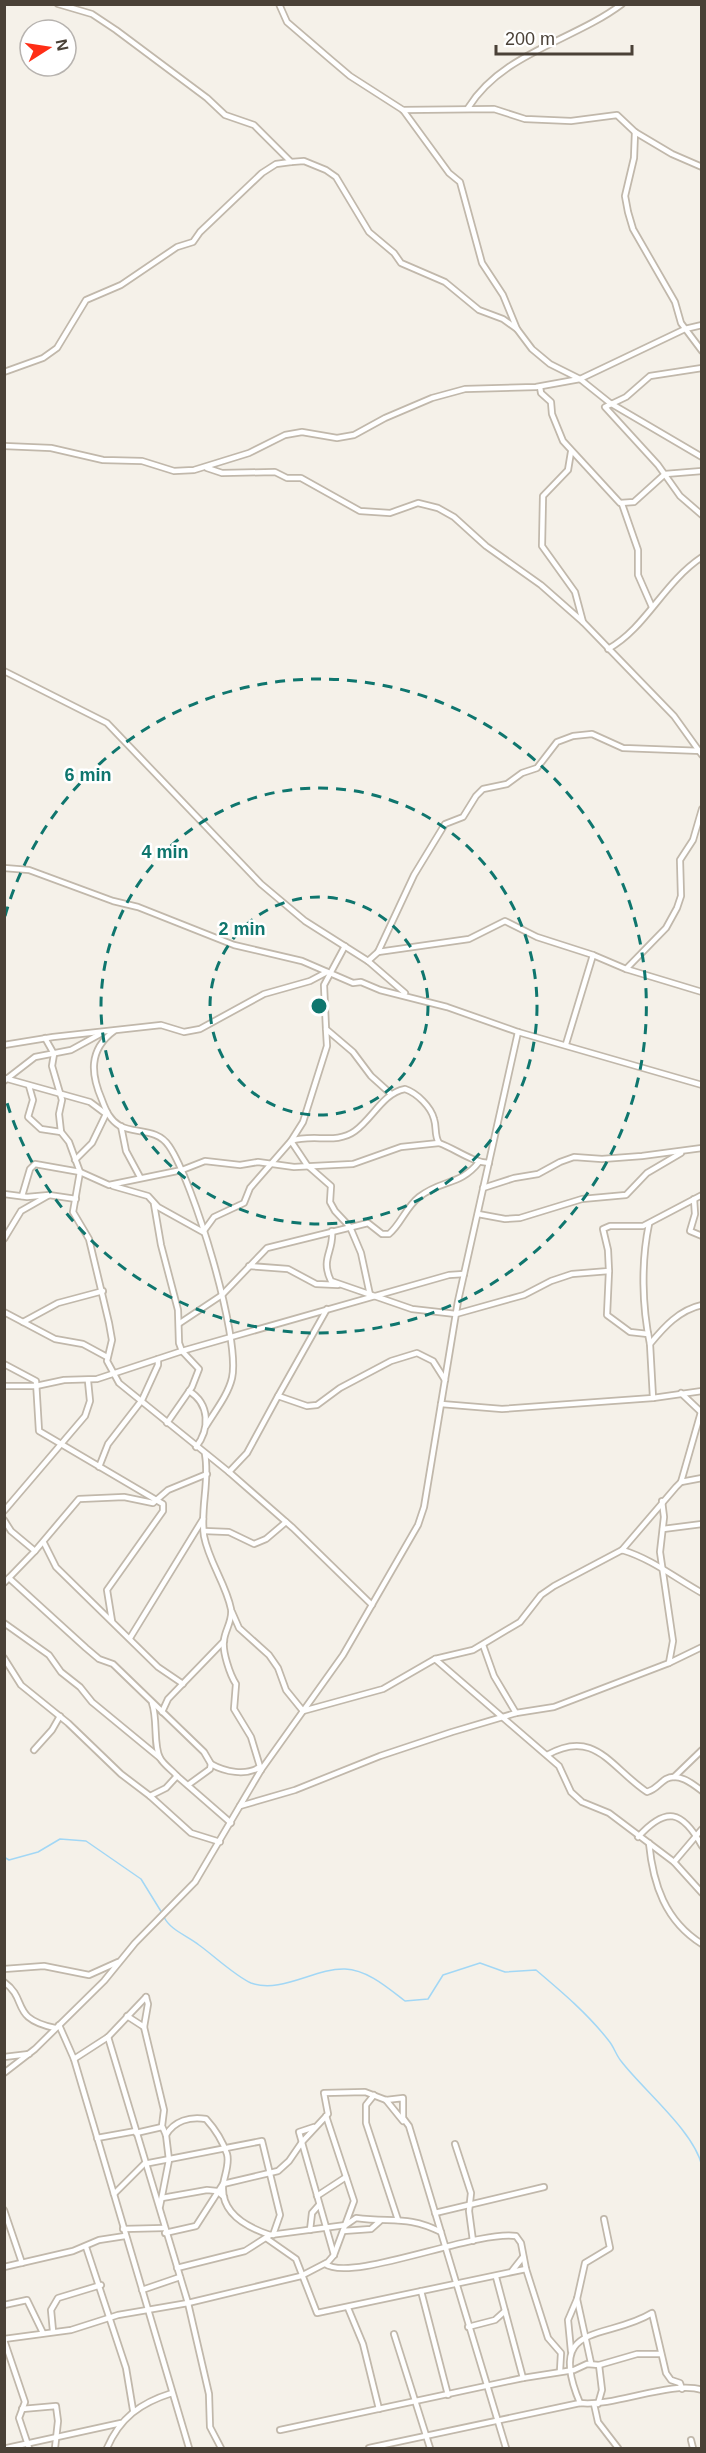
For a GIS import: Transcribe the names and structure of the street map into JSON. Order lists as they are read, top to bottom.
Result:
{
  "scale_bar": "200 m",
  "north": "right",
  "rings": ["6 min", "4 min", "2 min"]
}
